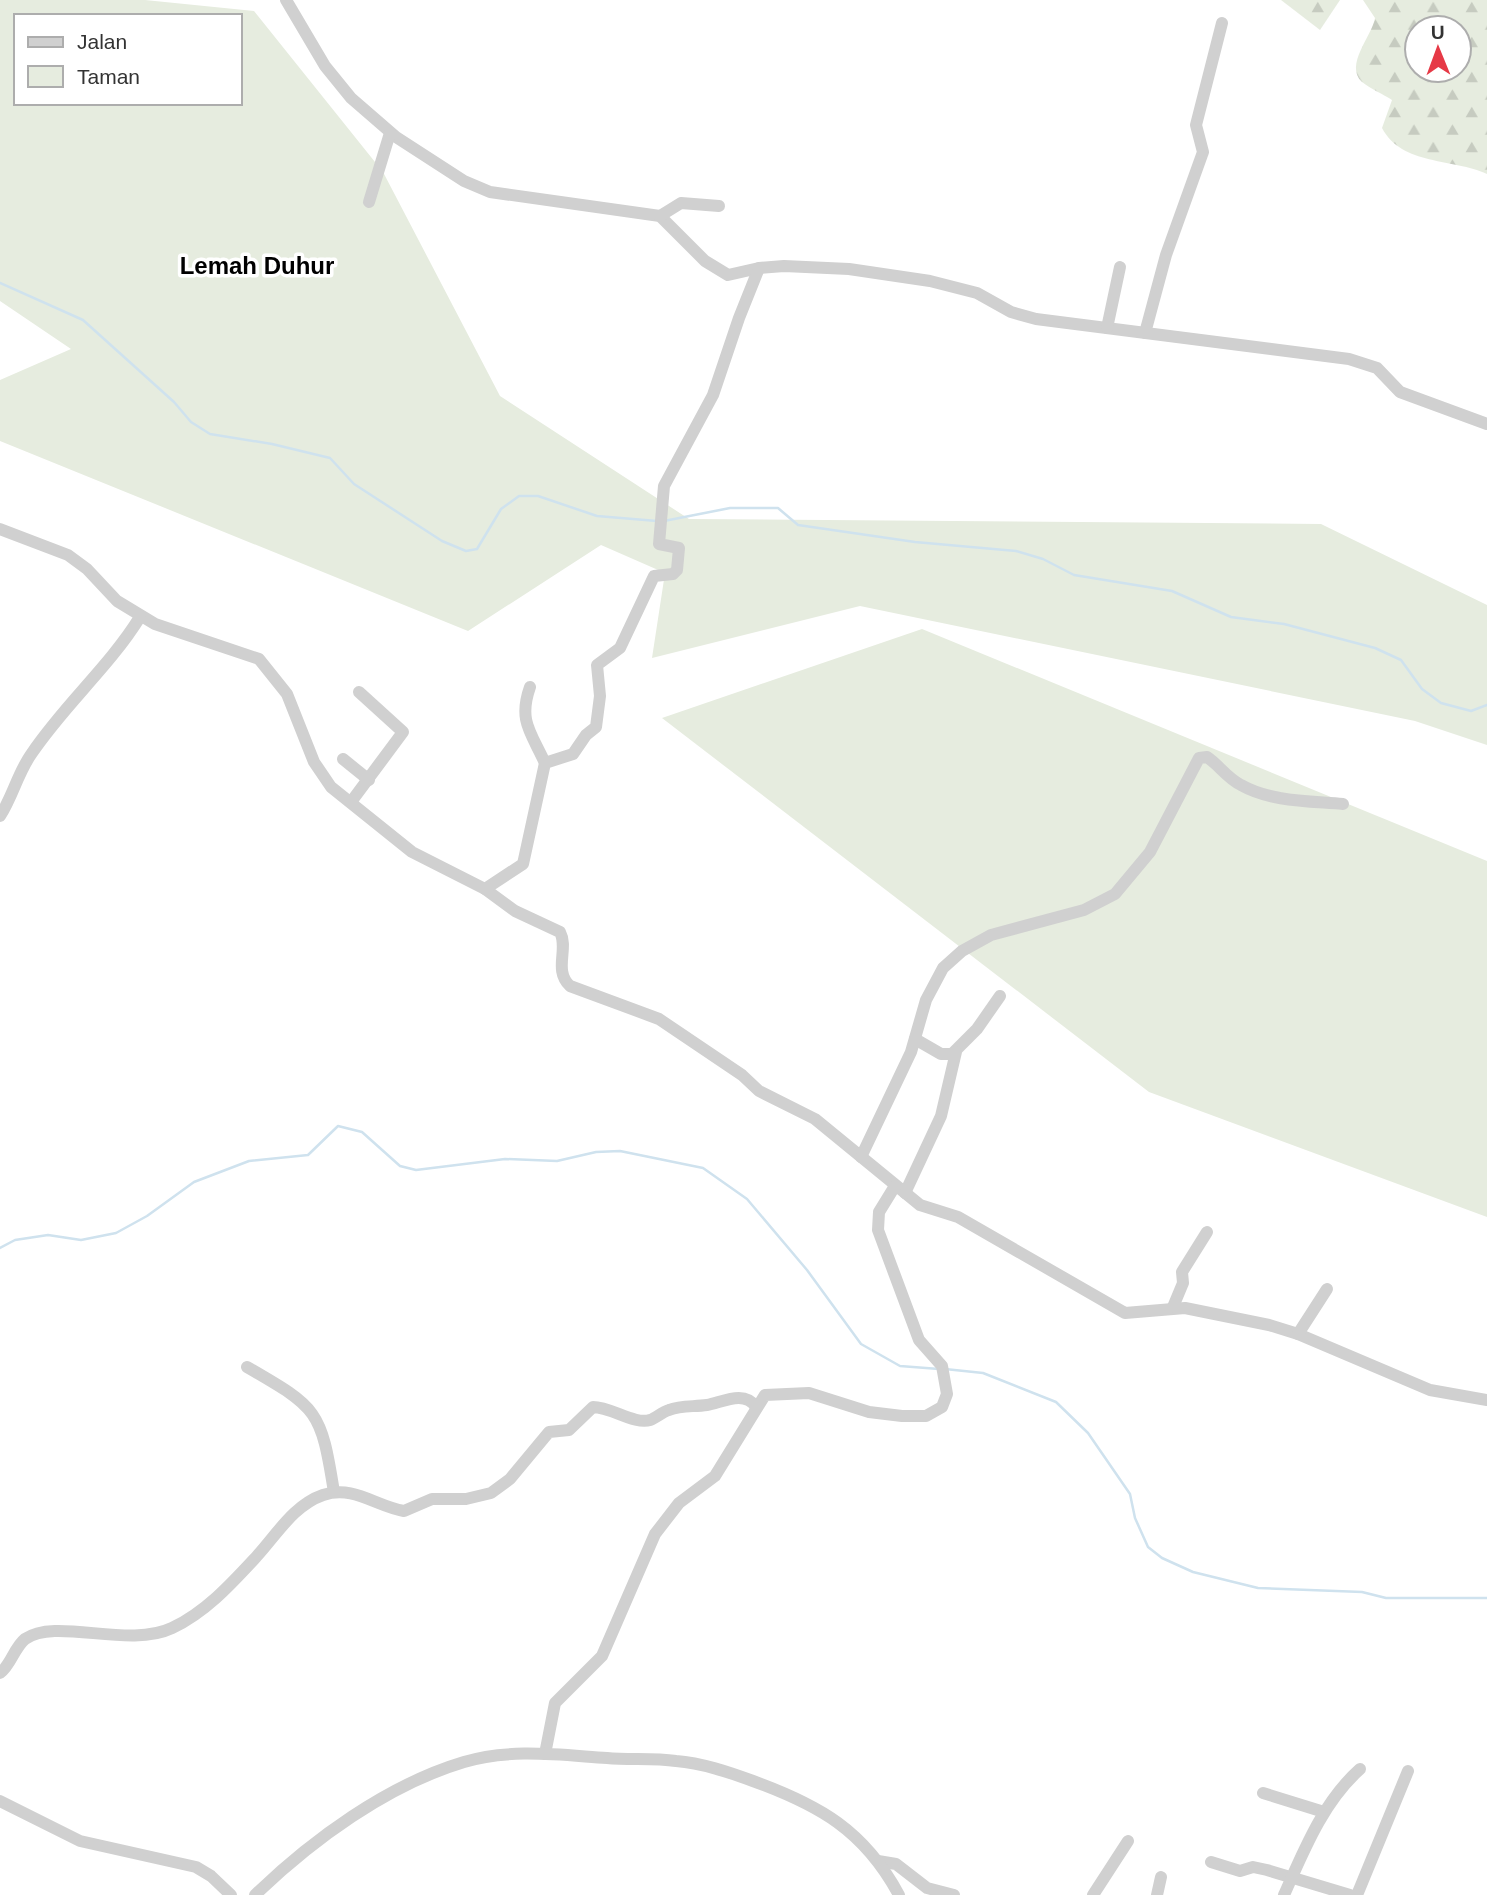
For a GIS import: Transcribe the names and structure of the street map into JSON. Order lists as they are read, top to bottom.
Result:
{
  "districts": ["Lemah Duhur"],
  "legend": ["Jalan", "Taman"],
  "north": "top"
}
